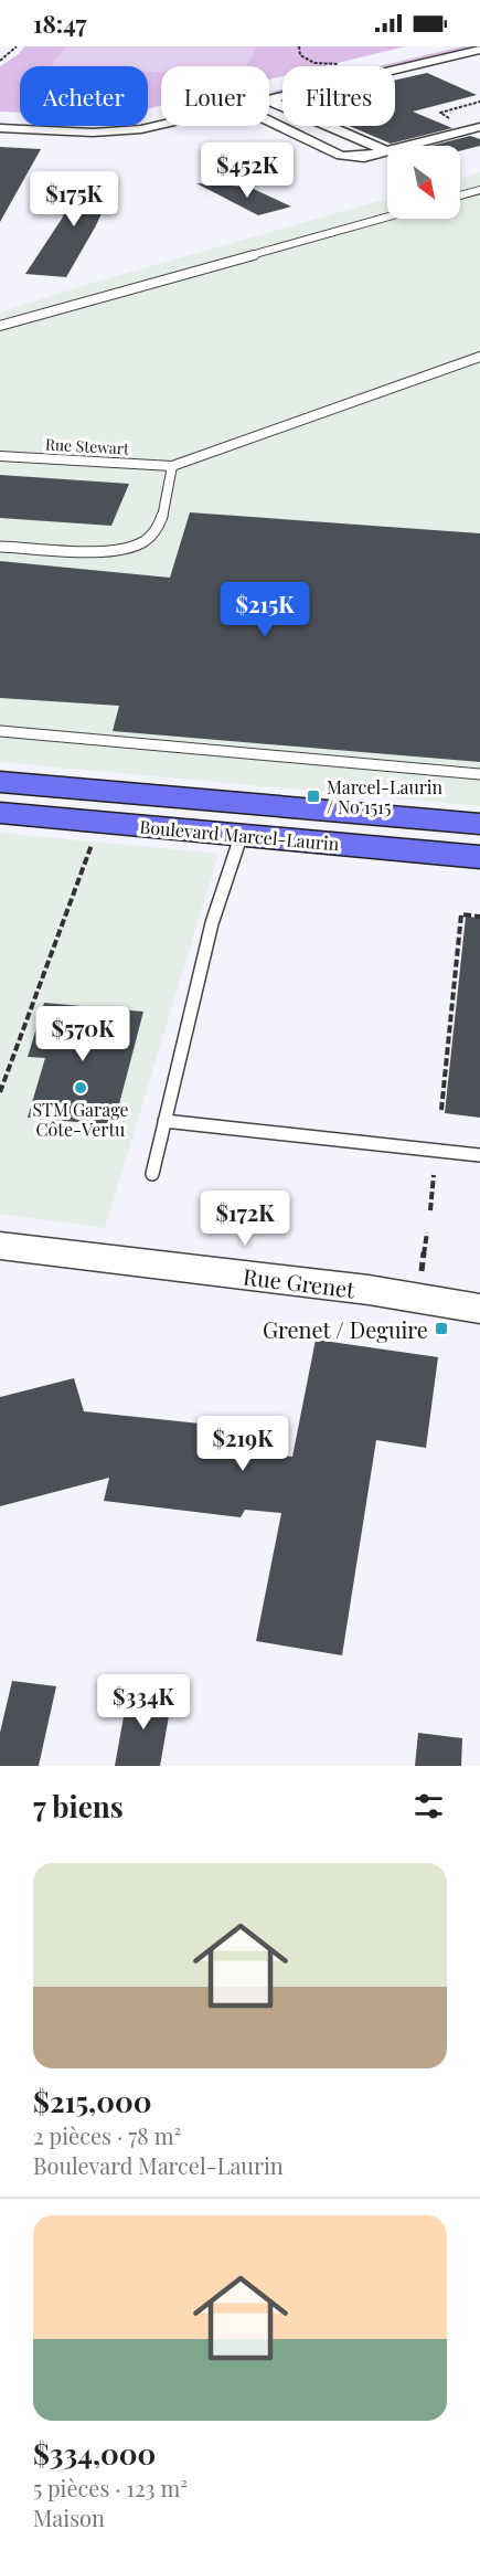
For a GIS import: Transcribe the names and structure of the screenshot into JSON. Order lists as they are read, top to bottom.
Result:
{
  "streets": {
    "main road": ["Boulevard Marcel-Laurin"],
    "street": ["Rue Grenet"],
    "lane": ["Rue Stewart"]
  },
  "places": {
    "transit": ["Marcel-Laurin / No 1515", "Grenet / Deguire"],
    "other": ["STM Garage Côte-Vertu"]
  },
  "north": "bottom right",
  "page": {
    "status": "18:47",
    "chip": ["Acheter", "Louer", "Filtres"],
    "price": [
      "$452K",
      "$175K",
      "$215K",
      "$570K",
      "$172K",
      "$219K",
      "$334K"
    ],
    "heading": "7 biens",
    "list": [
      {
        "name": "$215,000",
        "note": "2 pièces · 78 m² · Boulevard Marcel-Laurin"
      },
      {
        "name": "$334,000",
        "note": "5 pièces · 123 m² · Maison"
      }
    ]
  }
}
